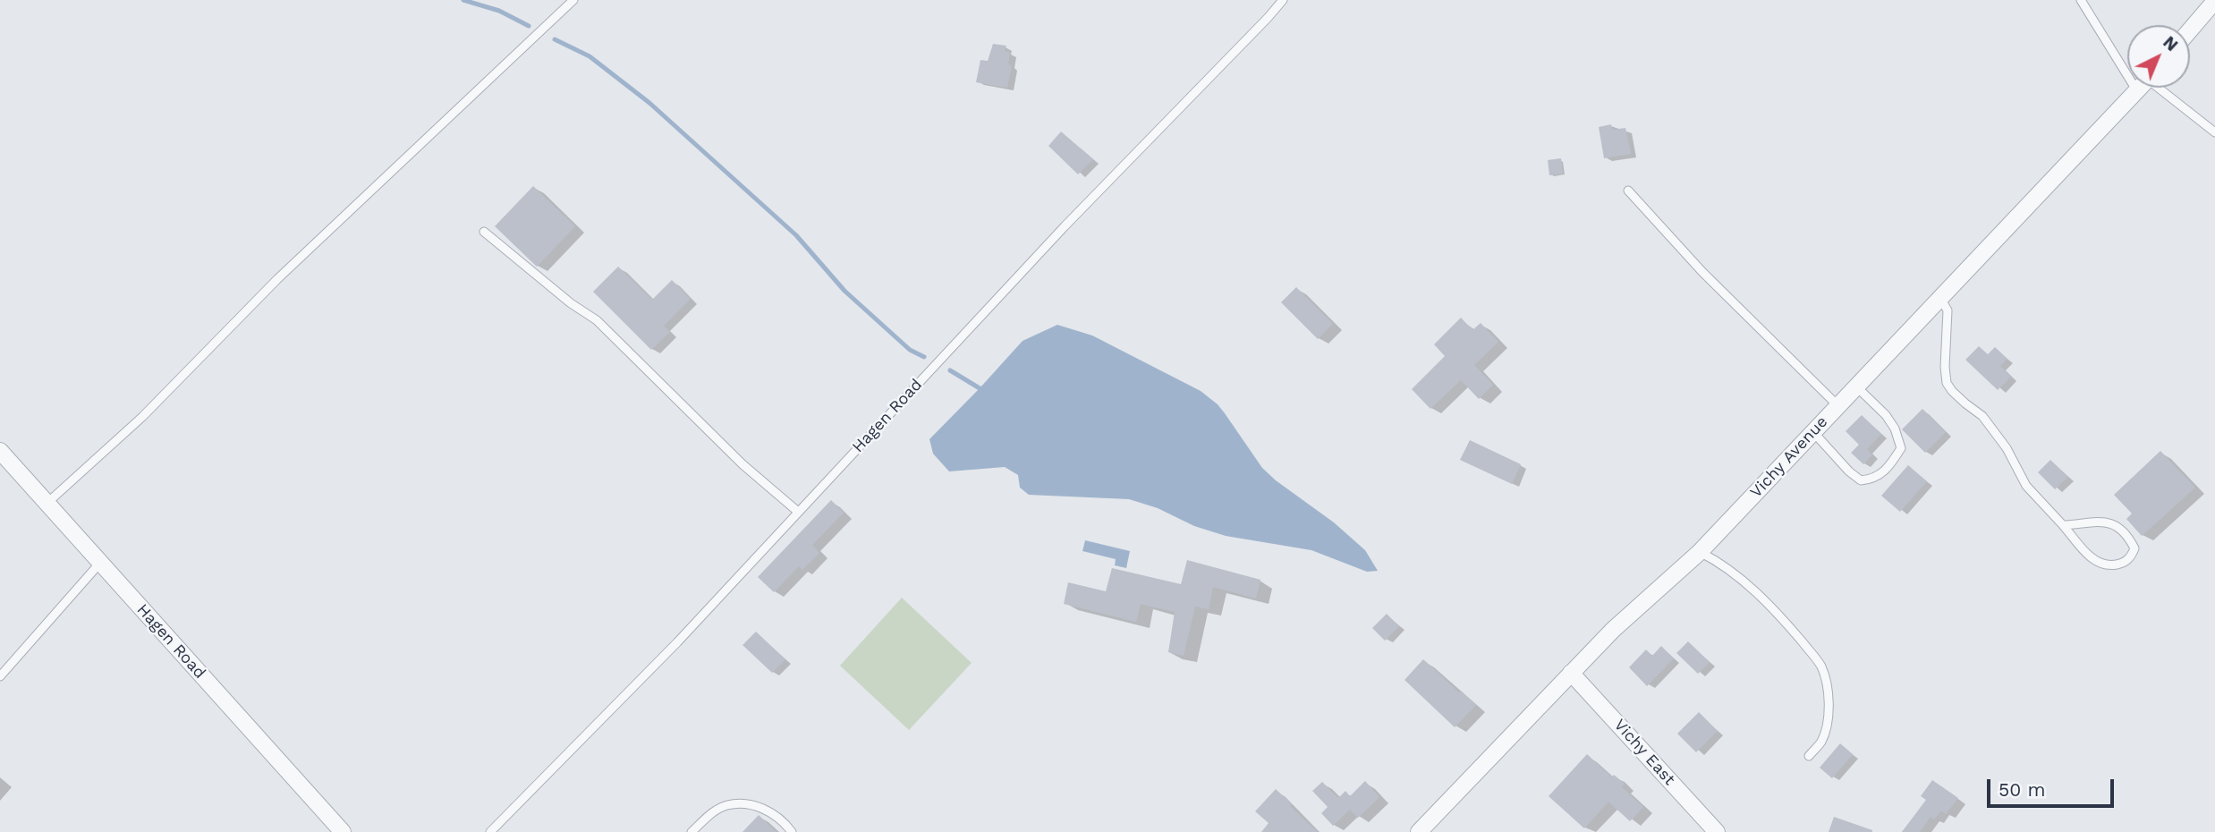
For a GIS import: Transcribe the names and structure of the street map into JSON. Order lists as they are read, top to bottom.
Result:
{
  "streets": {
    "street": ["Hagen Road", "Vichy Avenue", "Vichy East"]
  },
  "crossings": [
    ["Vichy Avenue", "Vichy East"]
  ],
  "scale_bar": "50 m",
  "north": "top right"
}
